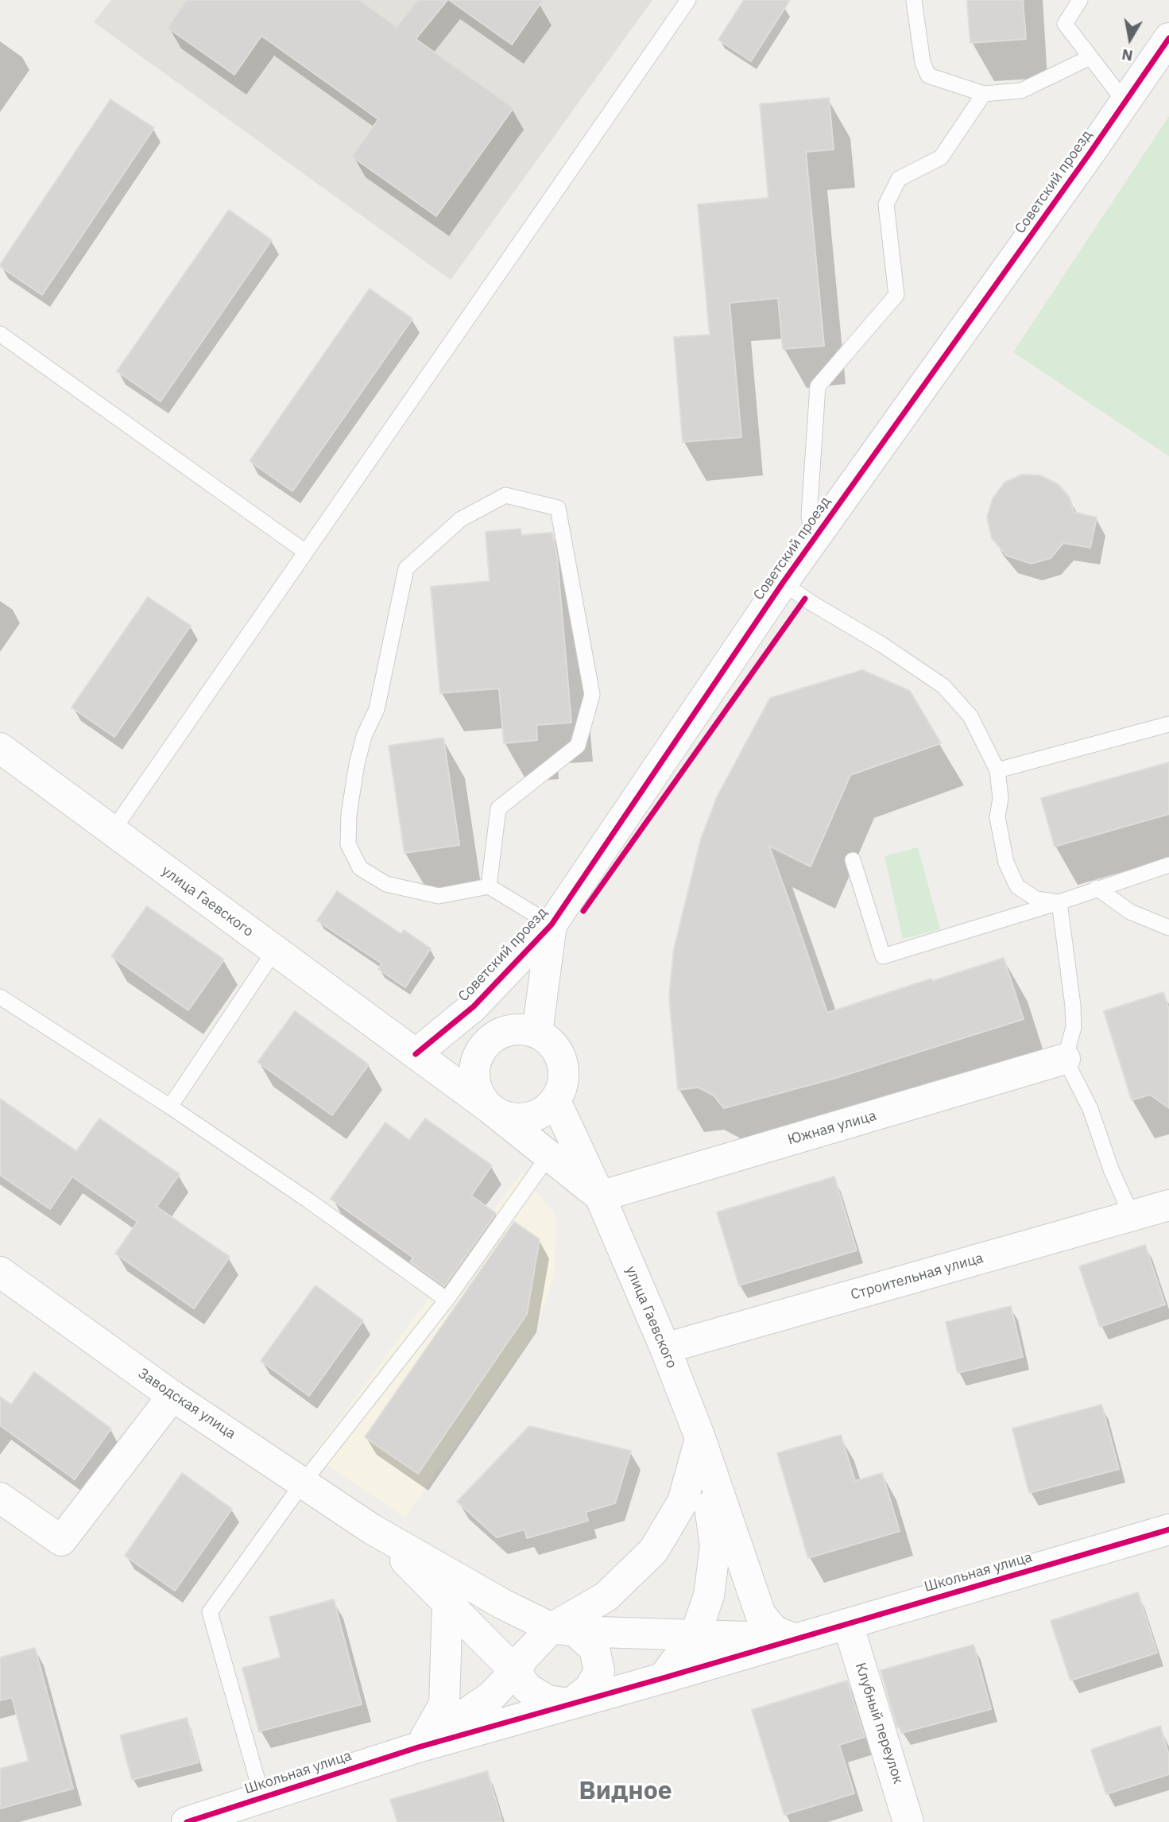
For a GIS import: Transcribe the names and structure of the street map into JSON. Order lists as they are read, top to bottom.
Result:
{
  "streets": {
    "street": [
      "Советский проезд",
      "улица Гаевского",
      "Южная улица",
      "Строительная улица",
      "Заводская улица",
      "Школьная улица",
      "Клубный переулок"
    ]
  },
  "crossings": [
    ["Советский проезд", "улица Гаевского"],
    ["улица Гаевского", "Южная улица"],
    ["улица Гаевского", "Строительная улица"],
    ["Школьная улица", "Клубный переулок"]
  ],
  "districts": ["Видное"],
  "north": "bottom"
}
